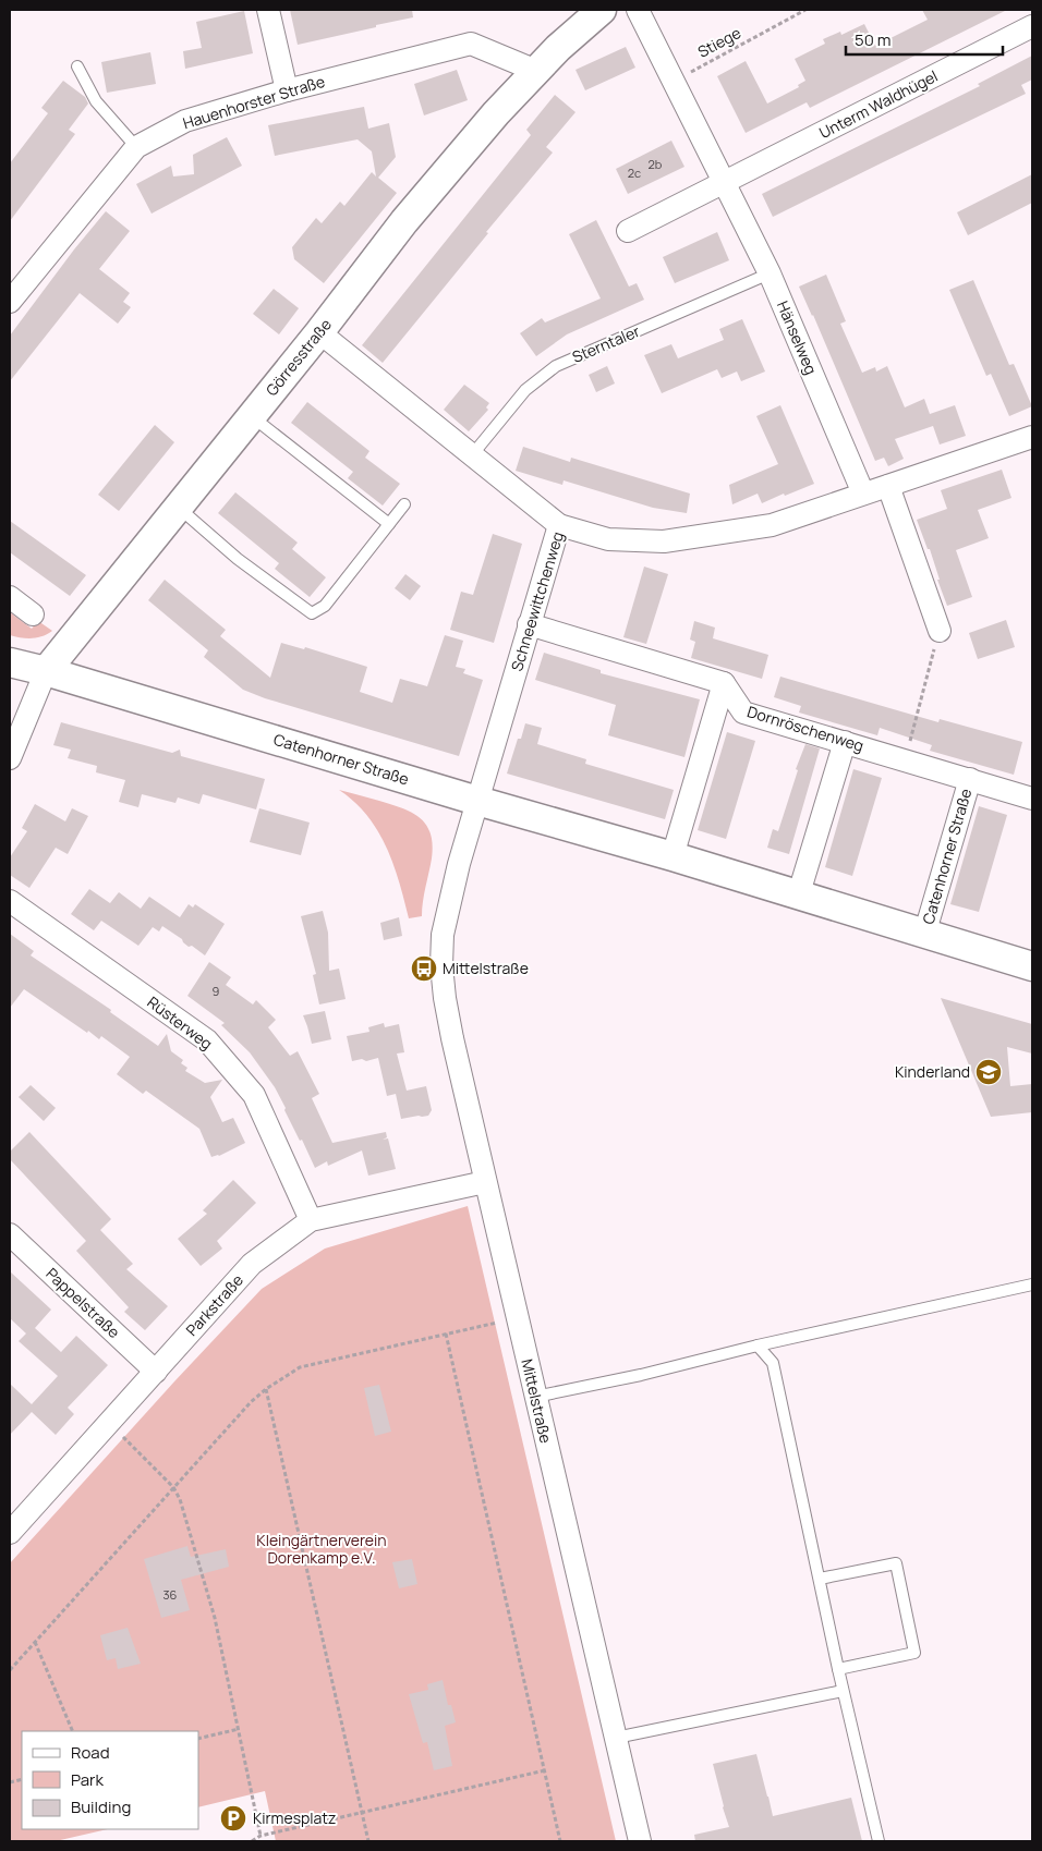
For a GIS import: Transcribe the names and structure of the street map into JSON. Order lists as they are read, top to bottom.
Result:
{
  "streets": {
    "street": [
      "Hauenhorster Straße",
      "Unterm Waldhügel",
      "Hänselweg",
      "Görresstraße",
      "Schneewittchenweg",
      "Dornröschenweg",
      "Catenhorner Straße",
      "Rüsterweg",
      "Pappelstraße",
      "Parkstraße",
      "Mittelstraße"
    ],
    "lane": ["Sterntaler"],
    "path": ["Stiege"]
  },
  "crossings": [
    ["Stiege", "Hänselweg"],
    ["Hauenhorster Straße", "Görresstraße"],
    ["Unterm Waldhügel", "Hänselweg"],
    ["Hänselweg", "Sterntaler"],
    ["Hänselweg", "Schneewittchenweg"],
    ["Görresstraße", "Catenhorner Straße"],
    ["Schneewittchenweg", "Catenhorner Straße"],
    ["Schneewittchenweg", "Mittelstraße"],
    ["Dornröschenweg", "Catenhorner Straße"],
    ["Catenhorner Straße", "Mittelstraße"],
    ["Rüsterweg", "Parkstraße"],
    ["Pappelstraße", "Parkstraße"],
    ["Parkstraße", "Mittelstraße"]
  ],
  "parks": ["Kleingärtnerverein Dorenkamp e.V."],
  "places": {
    "bus stop": ["Mittelstraße"],
    "school or university": ["Kinderland"],
    "parking": ["Kirmesplatz"]
  },
  "house_numbers": [
    "2b",
    "2c",
    "9",
    "36"
  ],
  "legend": ["Road", "Park", "Building"],
  "scale_bar": "50 m"
}
